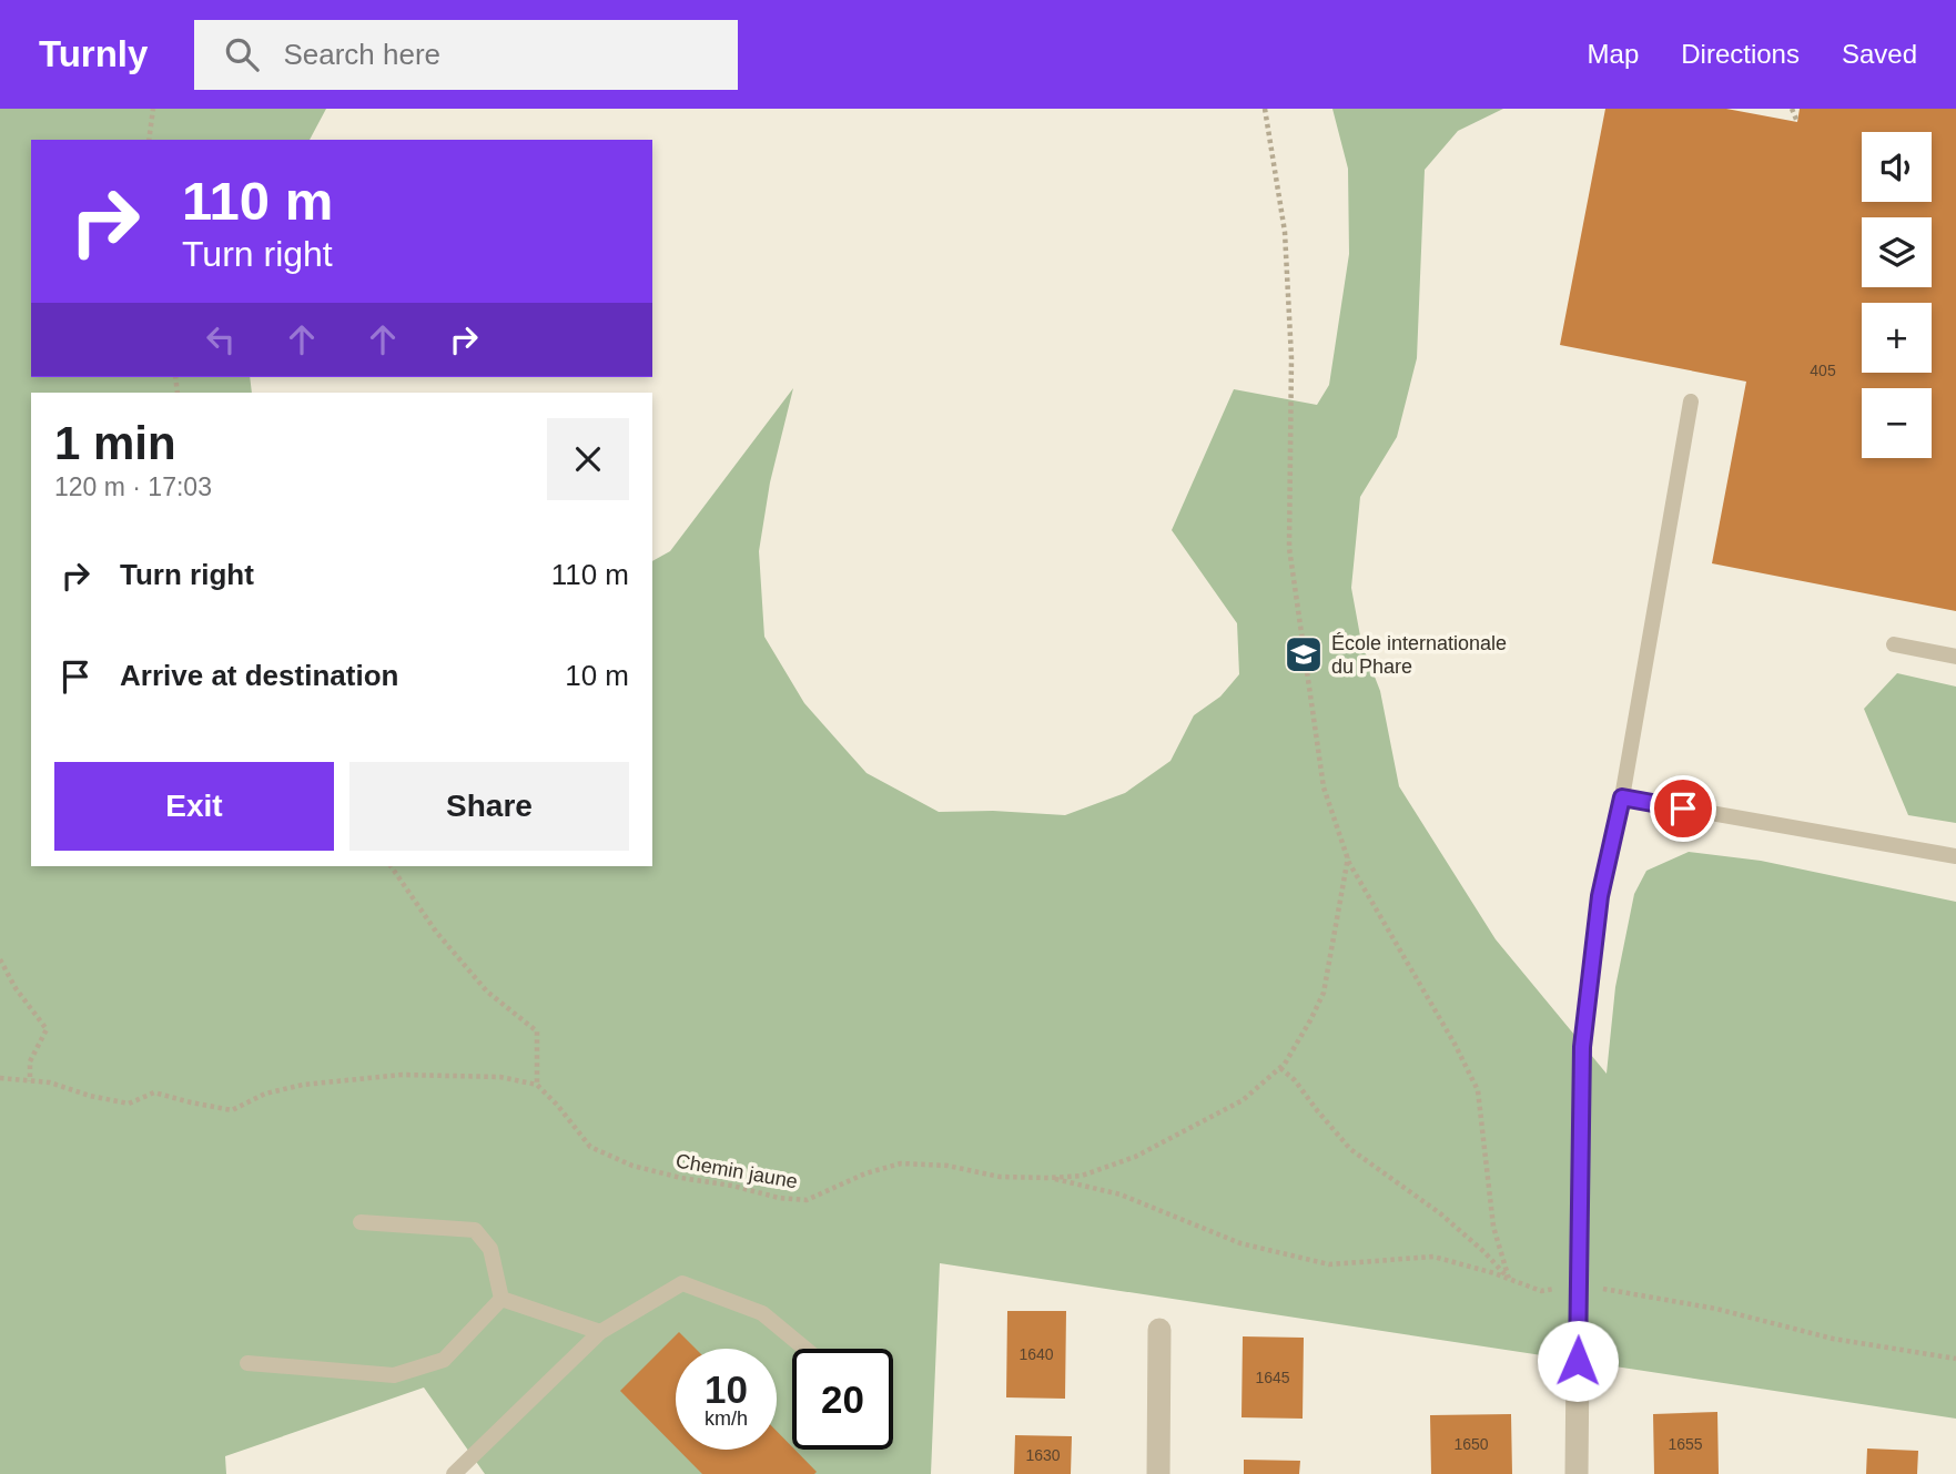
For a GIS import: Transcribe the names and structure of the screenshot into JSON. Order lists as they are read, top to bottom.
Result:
{
  "streets": {
    "path": ["Chemin jaune"]
  },
  "places": {
    "school or university": ["École internationale du Phare"]
  },
  "house_numbers": [
    "405",
    "1640",
    "1645",
    "1650",
    "1655",
    "1630"
  ],
  "page": {
    "header": "Turnly",
    "search": "Search here",
    "nav": ["Map", "Directions", "Saved"],
    "map_buttons": ["+", "−"],
    "turn": ["110 m", "Turn right"],
    "heading": ["1 min", "120 m · 17:03"],
    "list": [
      {
        "name": "Turn right",
        "value": "110 m"
      },
      {
        "name": "Arrive at destination",
        "value": "10 m"
      }
    ],
    "buttons": ["Exit", "Share"],
    "speed": "10 km/h",
    "limit": "20"
  }
}
